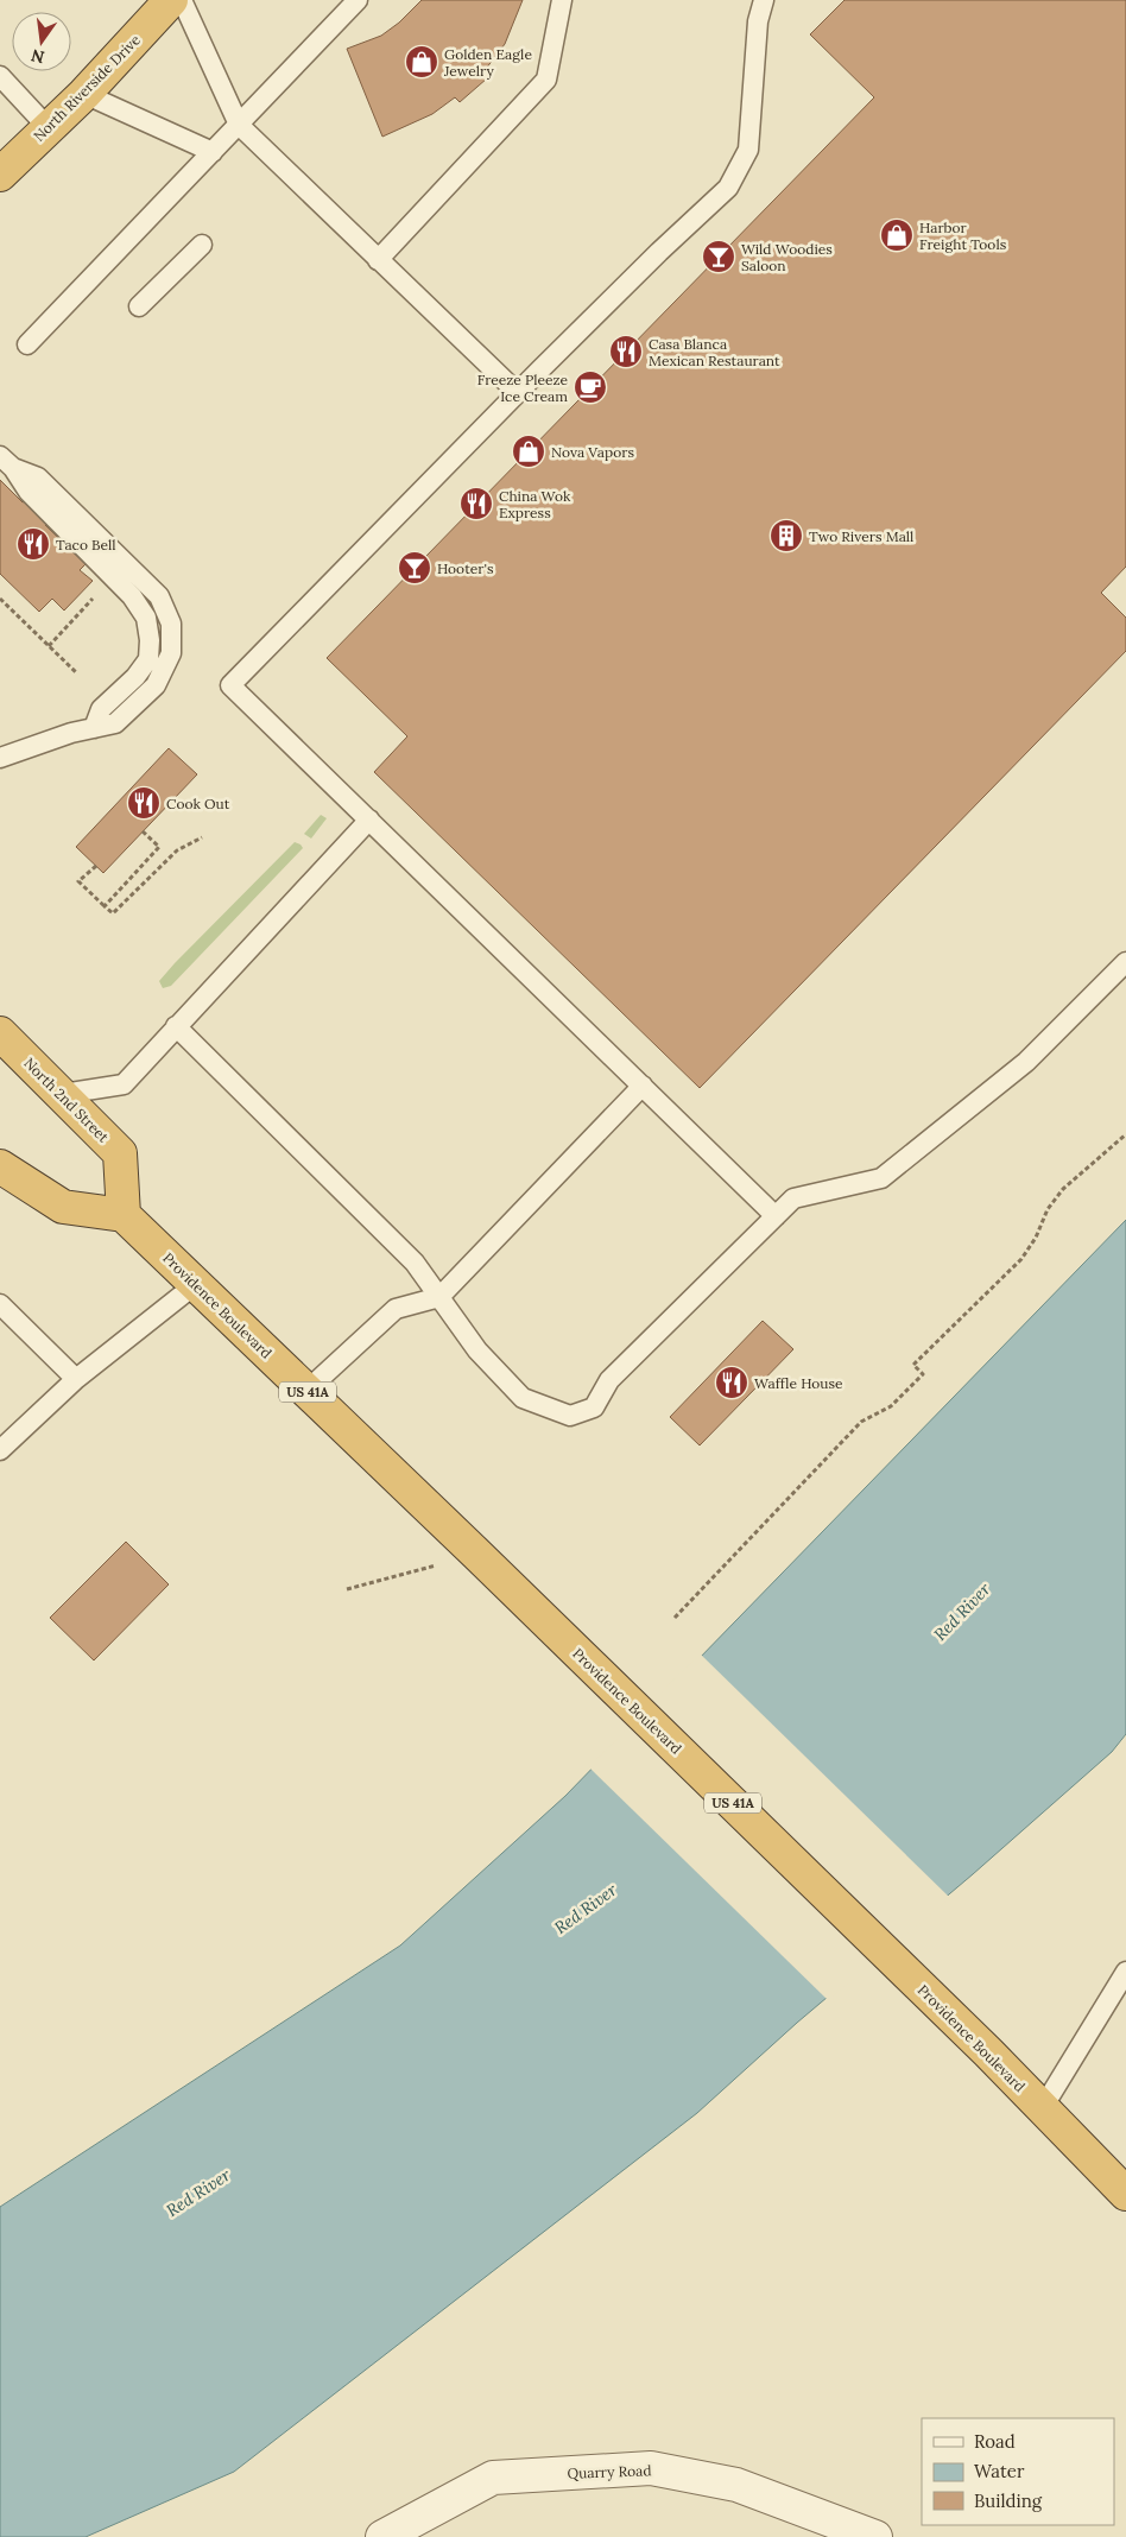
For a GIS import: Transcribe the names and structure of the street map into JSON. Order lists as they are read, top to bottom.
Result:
{
  "streets": {
    "highway": [
      "North Riverside Drive",
      "North 2nd Street",
      "Providence Boulevard",
      "US 41A"
    ],
    "street": ["Quarry Road"]
  },
  "crossings": [
    ["North 2nd Street", "Providence Boulevard"]
  ],
  "water": ["Red River"],
  "places": {
    "shop": ["Golden Eagle Jewelry", "Harbor Freight Tools", "Nova Vapors"],
    "bar": ["Wild Woodies Saloon", "Hooter's"],
    "restaurant": [
      "Casa Blanca Mexican Restaurant",
      "China Wok Express",
      "Taco Bell",
      "Cook Out",
      "Waffle House"
    ],
    "cafe": ["Freeze Pleeze Ice Cream"],
    "building": ["Two Rivers Mall"]
  },
  "legend": ["Road", "Water", "Building"],
  "north": "bottom"
}
